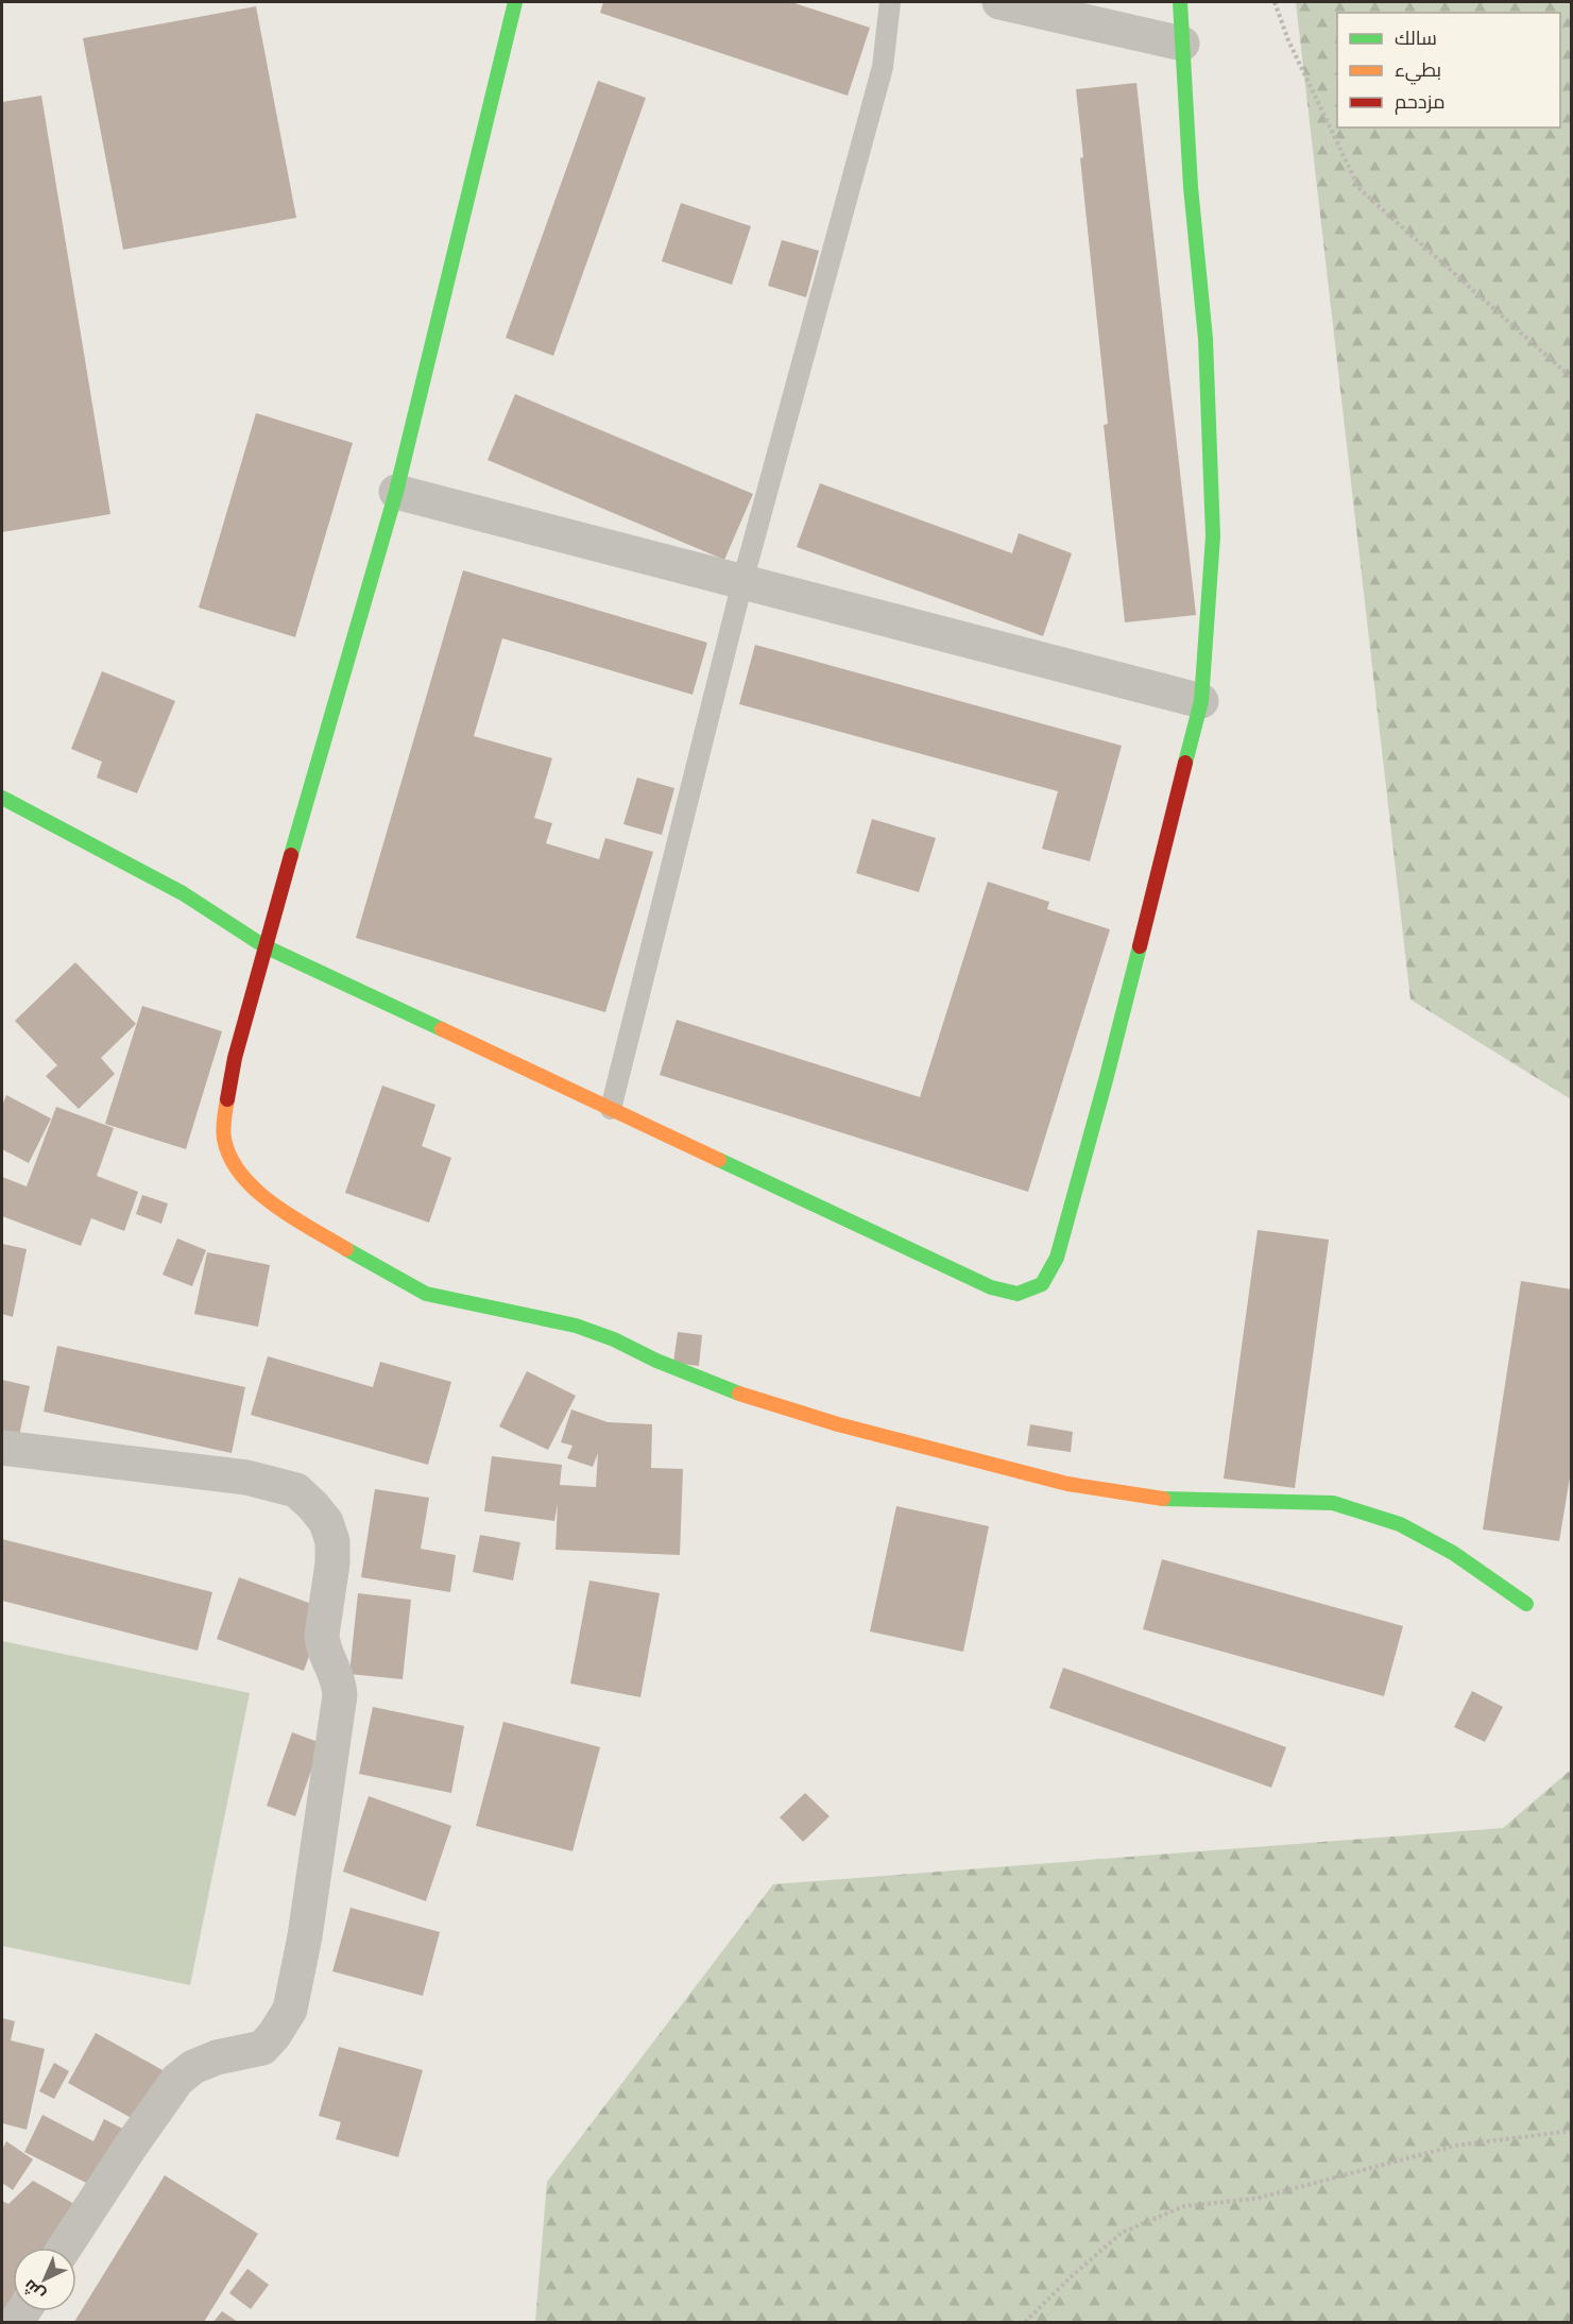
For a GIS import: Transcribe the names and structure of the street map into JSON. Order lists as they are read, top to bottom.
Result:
{
  "legend": ["سالك", "بطيء", "مزدحم"],
  "north": "bottom left"
}
